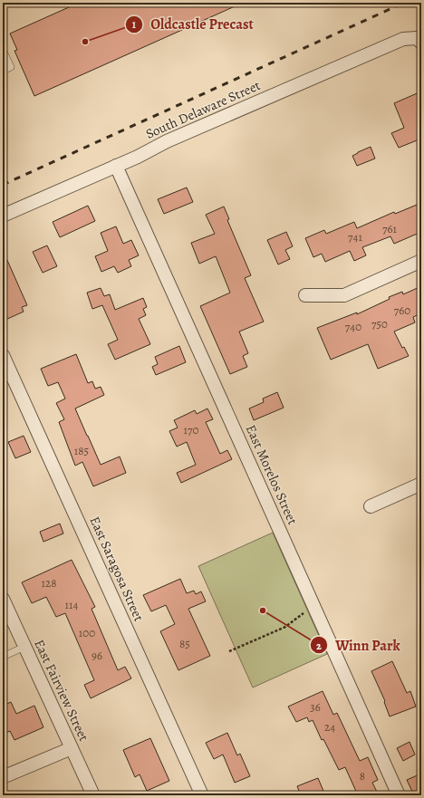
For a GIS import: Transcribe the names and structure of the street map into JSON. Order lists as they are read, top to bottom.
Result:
{
  "streets": {
    "street": [
      "South Delaware Street",
      "East Morelos Street",
      "East Saragosa Street",
      "East Fairview Street"
    ]
  },
  "crossings": [
    ["South Delaware Street", "East Morelos Street"]
  ],
  "places": ["Oldcastle Precast", "Winn Park"],
  "house_numbers": [
    "761",
    "741",
    "760",
    "750",
    "740",
    "170",
    "185",
    "128",
    "114",
    "100",
    "85",
    "96",
    "36",
    "24",
    "8"
  ]
}
